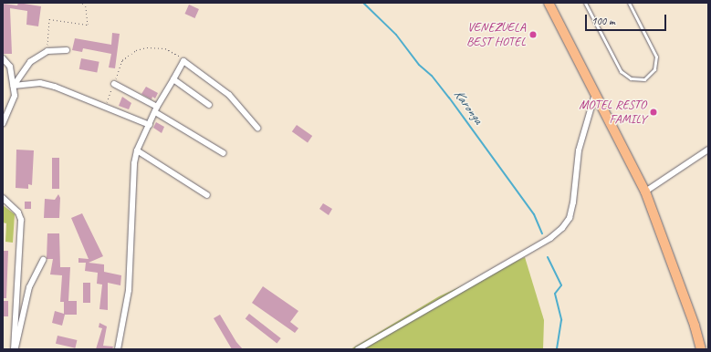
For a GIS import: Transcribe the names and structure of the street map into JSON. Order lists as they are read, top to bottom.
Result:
{
  "water": ["Karonga"],
  "places": ["VENEZUELA BEST HOTEL", "MOTEL RESTO FAMILY"],
  "scale_bar": "100 m"
}
